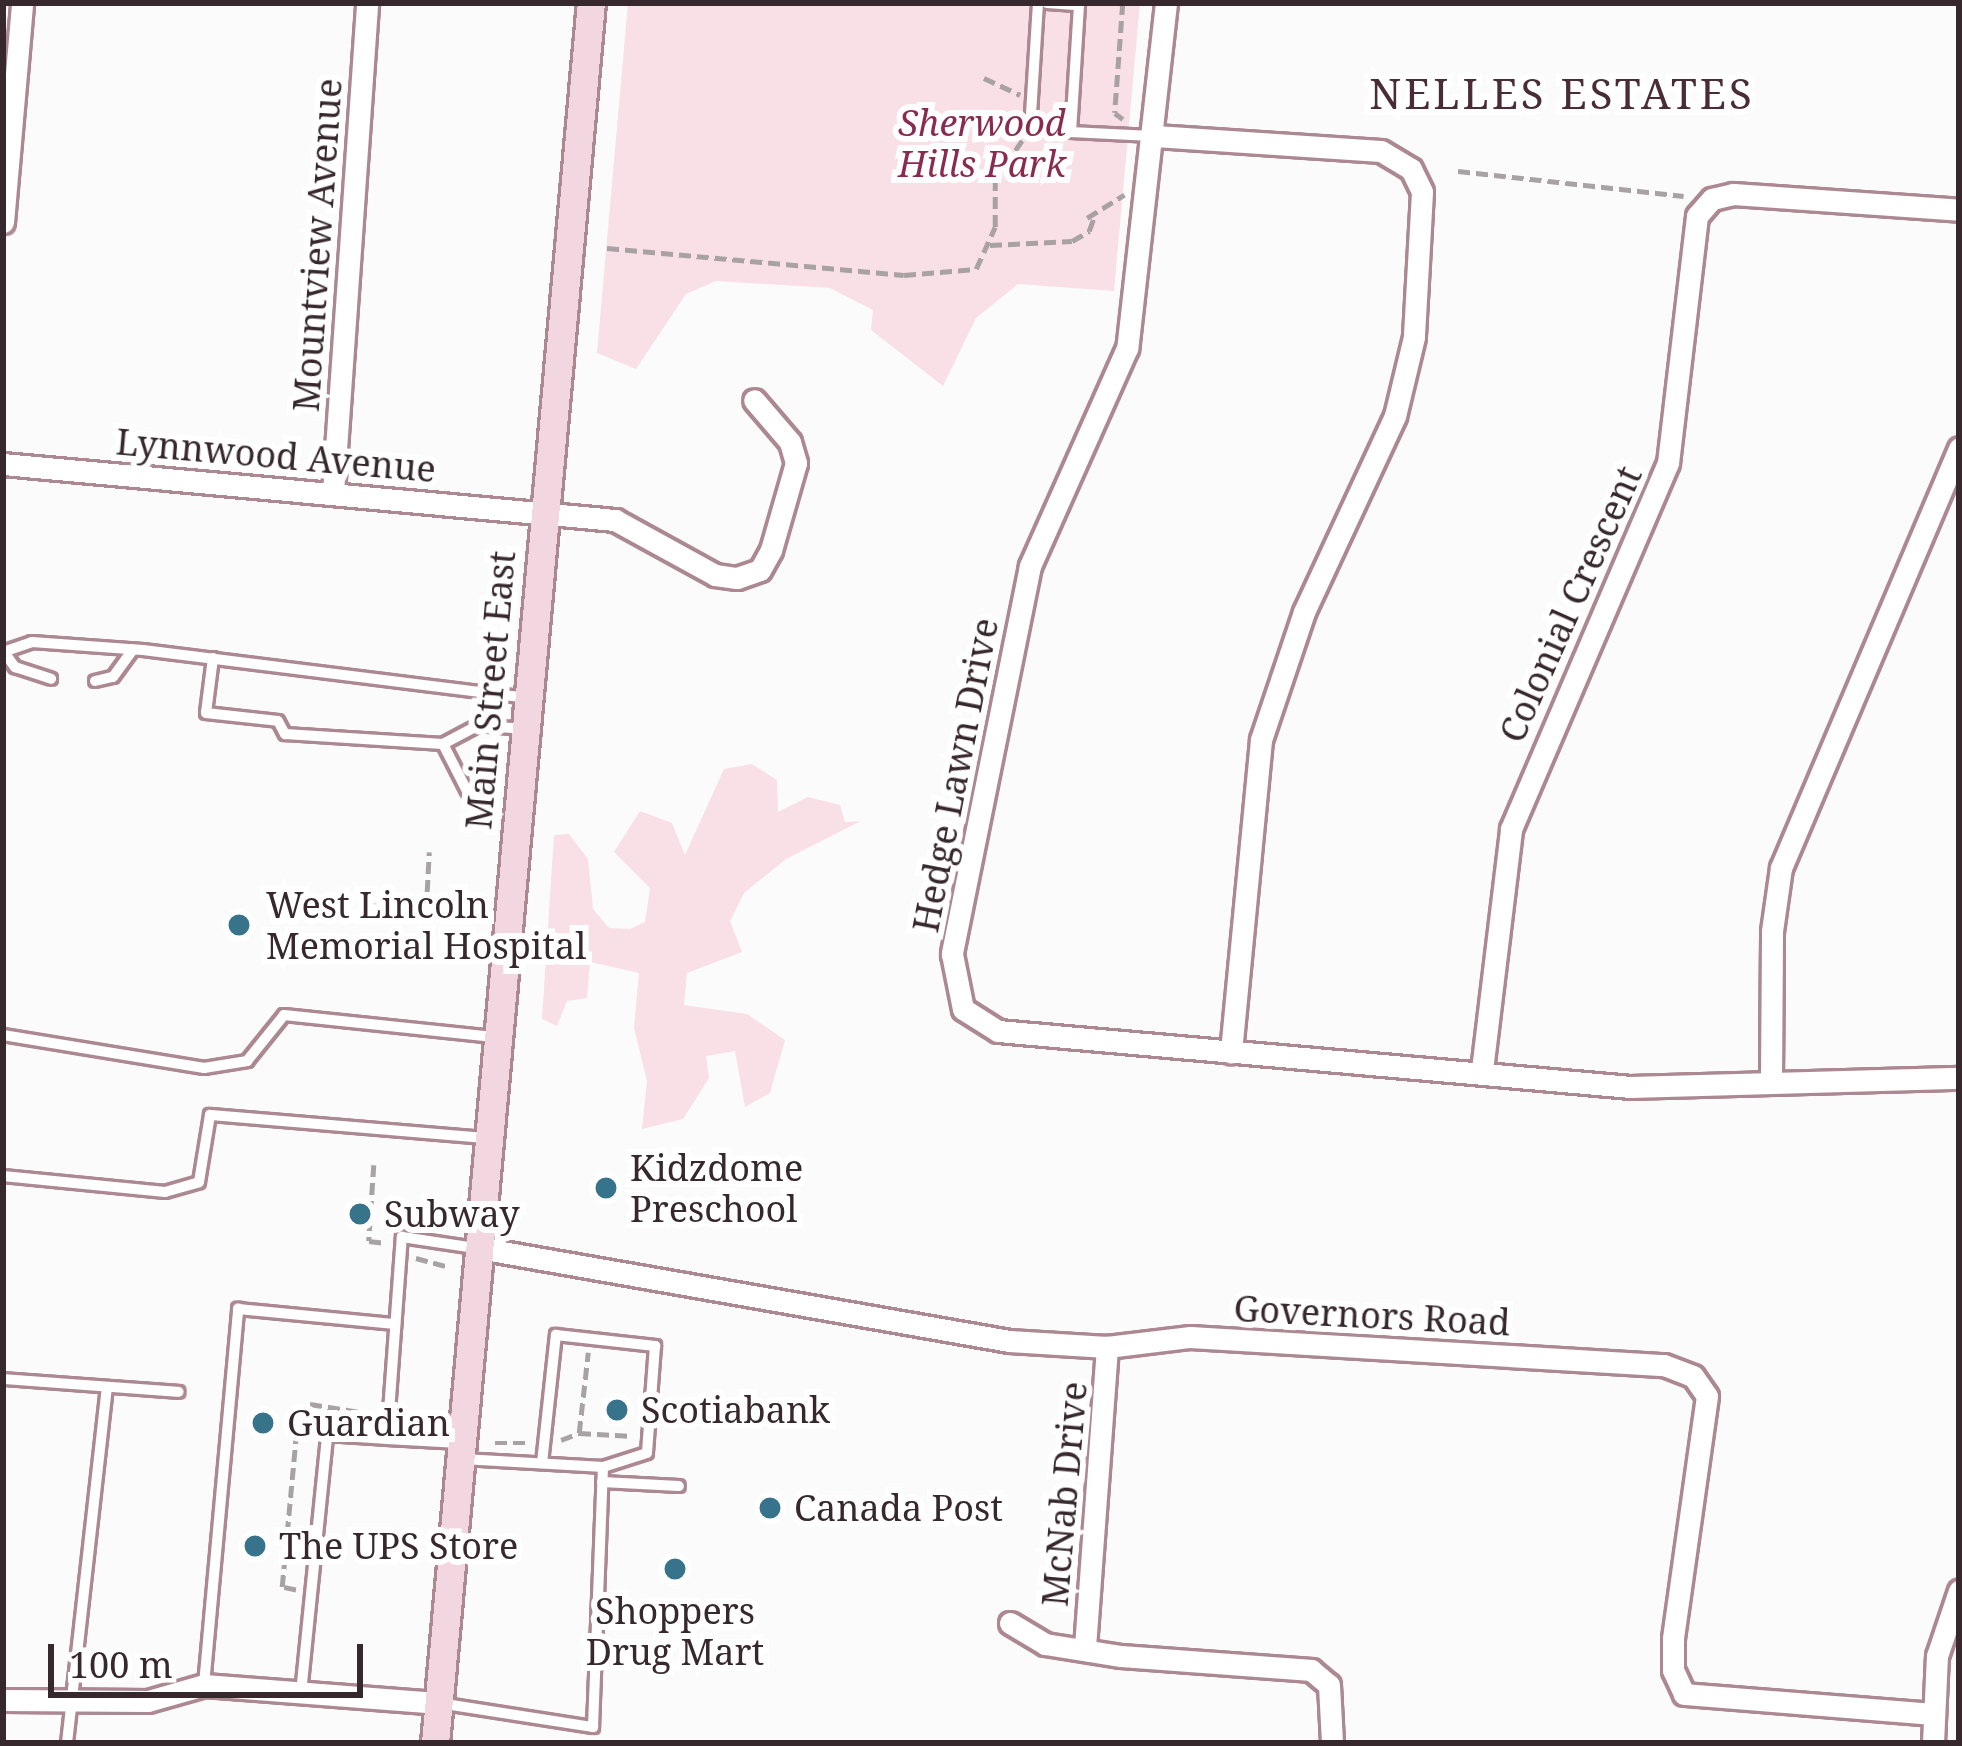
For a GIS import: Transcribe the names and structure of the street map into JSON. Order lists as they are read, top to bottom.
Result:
{
  "streets": {
    "main road": ["Main Street East"],
    "street": [
      "Mountview Avenue",
      "Lynnwood Avenue",
      "Colonial Crescent",
      "Hedge Lawn Drive",
      "Governors Road",
      "McNab Drive"
    ]
  },
  "crossings": [
    ["Mountview Avenue", "Lynnwood Avenue"],
    ["Lynnwood Avenue", "Main Street East"],
    ["Colonial Crescent", "Hedge Lawn Drive"],
    ["Main Street East", "Governors Road"],
    ["Governors Road", "McNab Drive"]
  ],
  "districts": ["NELLES ESTATES"],
  "parks": ["Sherwood Hills Park"],
  "places": [
    "West Lincoln Memorial Hospital",
    "Kidzdome Preschool",
    "Subway",
    "Scotiabank",
    "Guardian",
    "Canada Post",
    "The UPS Store",
    "Shoppers Drug Mart"
  ],
  "scale_bar": "100 m"
}
